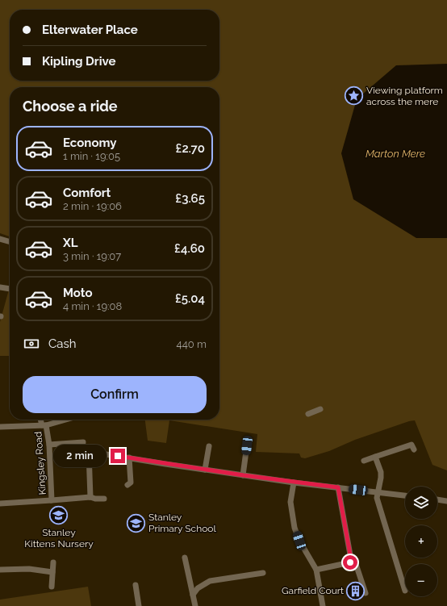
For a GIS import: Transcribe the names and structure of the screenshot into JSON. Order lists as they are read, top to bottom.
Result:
{
  "streets": {
    "street": ["Kingsley Road"]
  },
  "water": ["Marton Mere"],
  "places": {
    "place": ["Viewing platform across the mere"],
    "school or university": ["Stanley Kittens Nursery", "Stanley Primary School"],
    "building": ["Garfield Court"]
  },
  "page": {
    "banner": ["Elterwater Place", "Kipling Drive"],
    "heading": "Choose a ride",
    "list": [
      {
        "name": "Economy",
        "note": "1 min · 19:05",
        "value": "£2.70"
      },
      {
        "name": "Comfort",
        "note": "2 min · 19:06",
        "value": "£3.65"
      },
      {
        "name": "XL",
        "note": "3 min · 19:07",
        "value": "£4.60"
      },
      {
        "name": "Moto",
        "note": "4 min · 19:08",
        "value": "£5.04"
      }
    ],
    "pay": ["Cash", "440 m"],
    "buttons": "Confirm",
    "bubble": "2 min",
    "map_buttons": ["+", "−"]
  }
}
